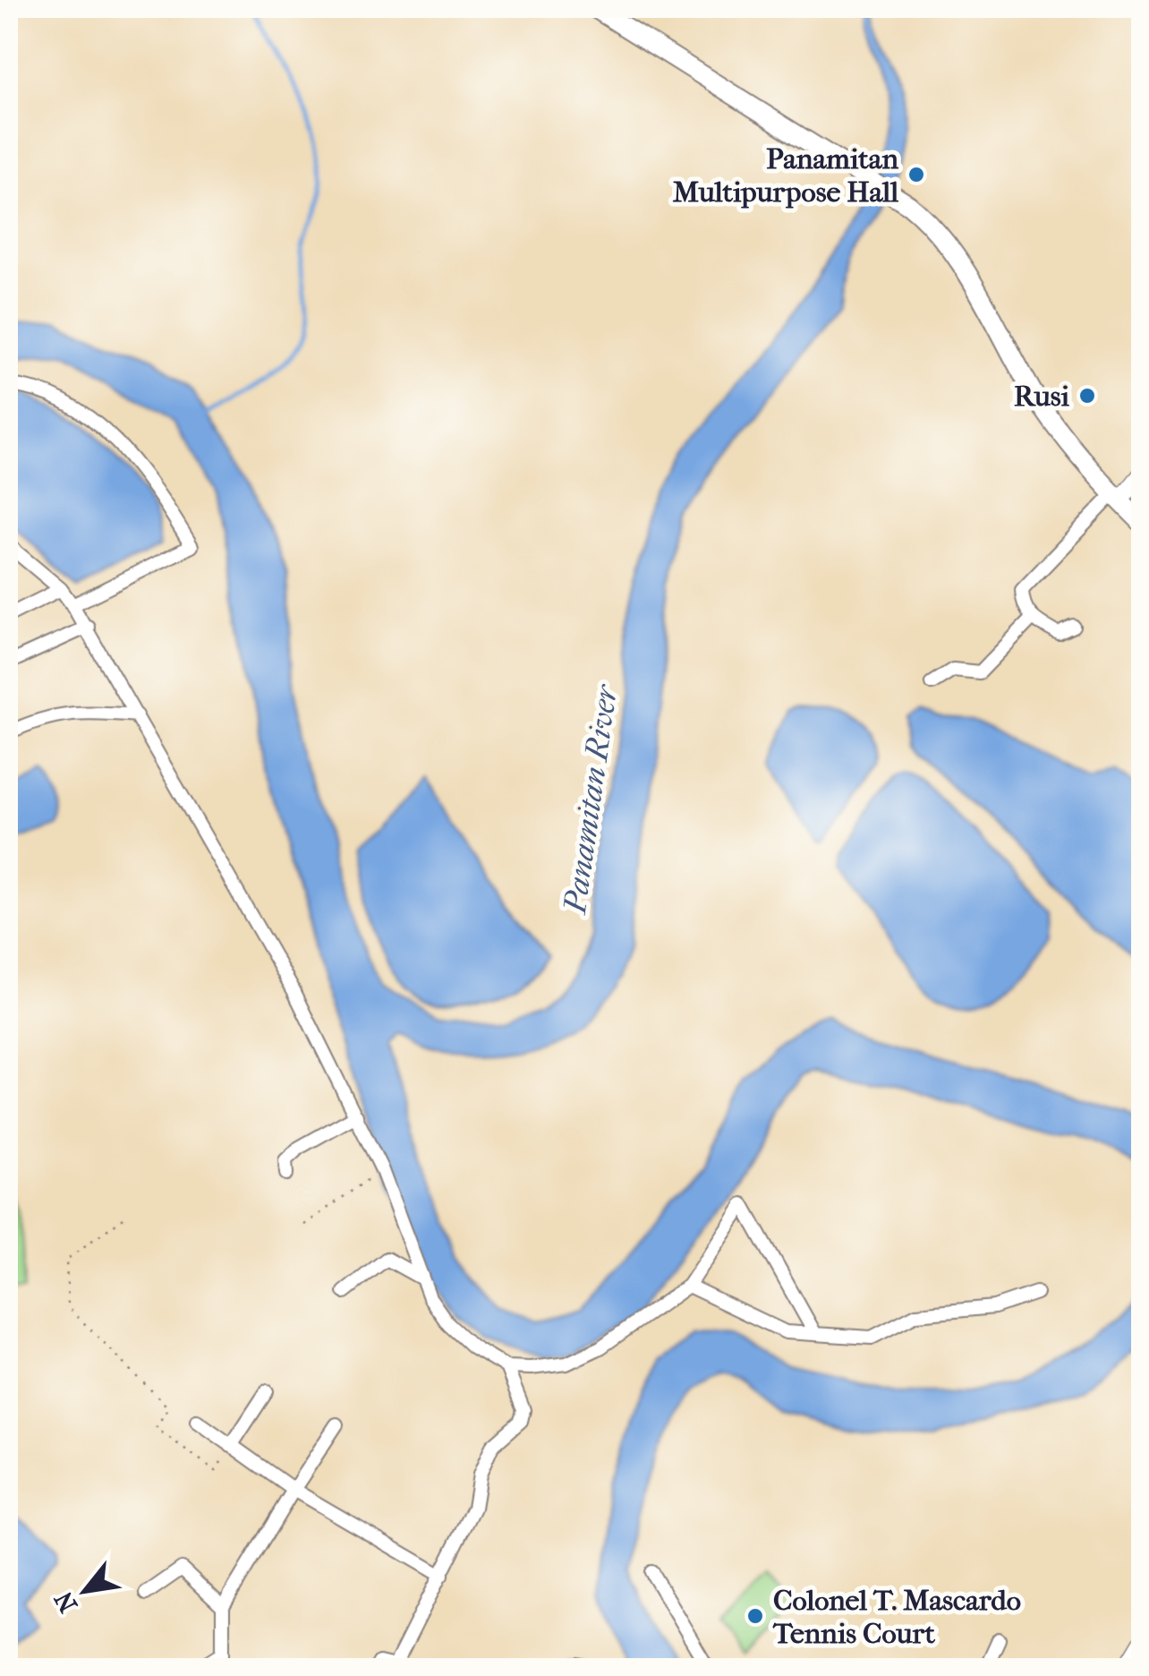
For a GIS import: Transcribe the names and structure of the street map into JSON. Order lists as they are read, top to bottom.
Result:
{
  "water": ["Panamitan River"],
  "places": ["Panamitan Multipurpose Hall", "Rusi", "Colonel T. Mascardo Tennis Court"],
  "north": "bottom left"
}
